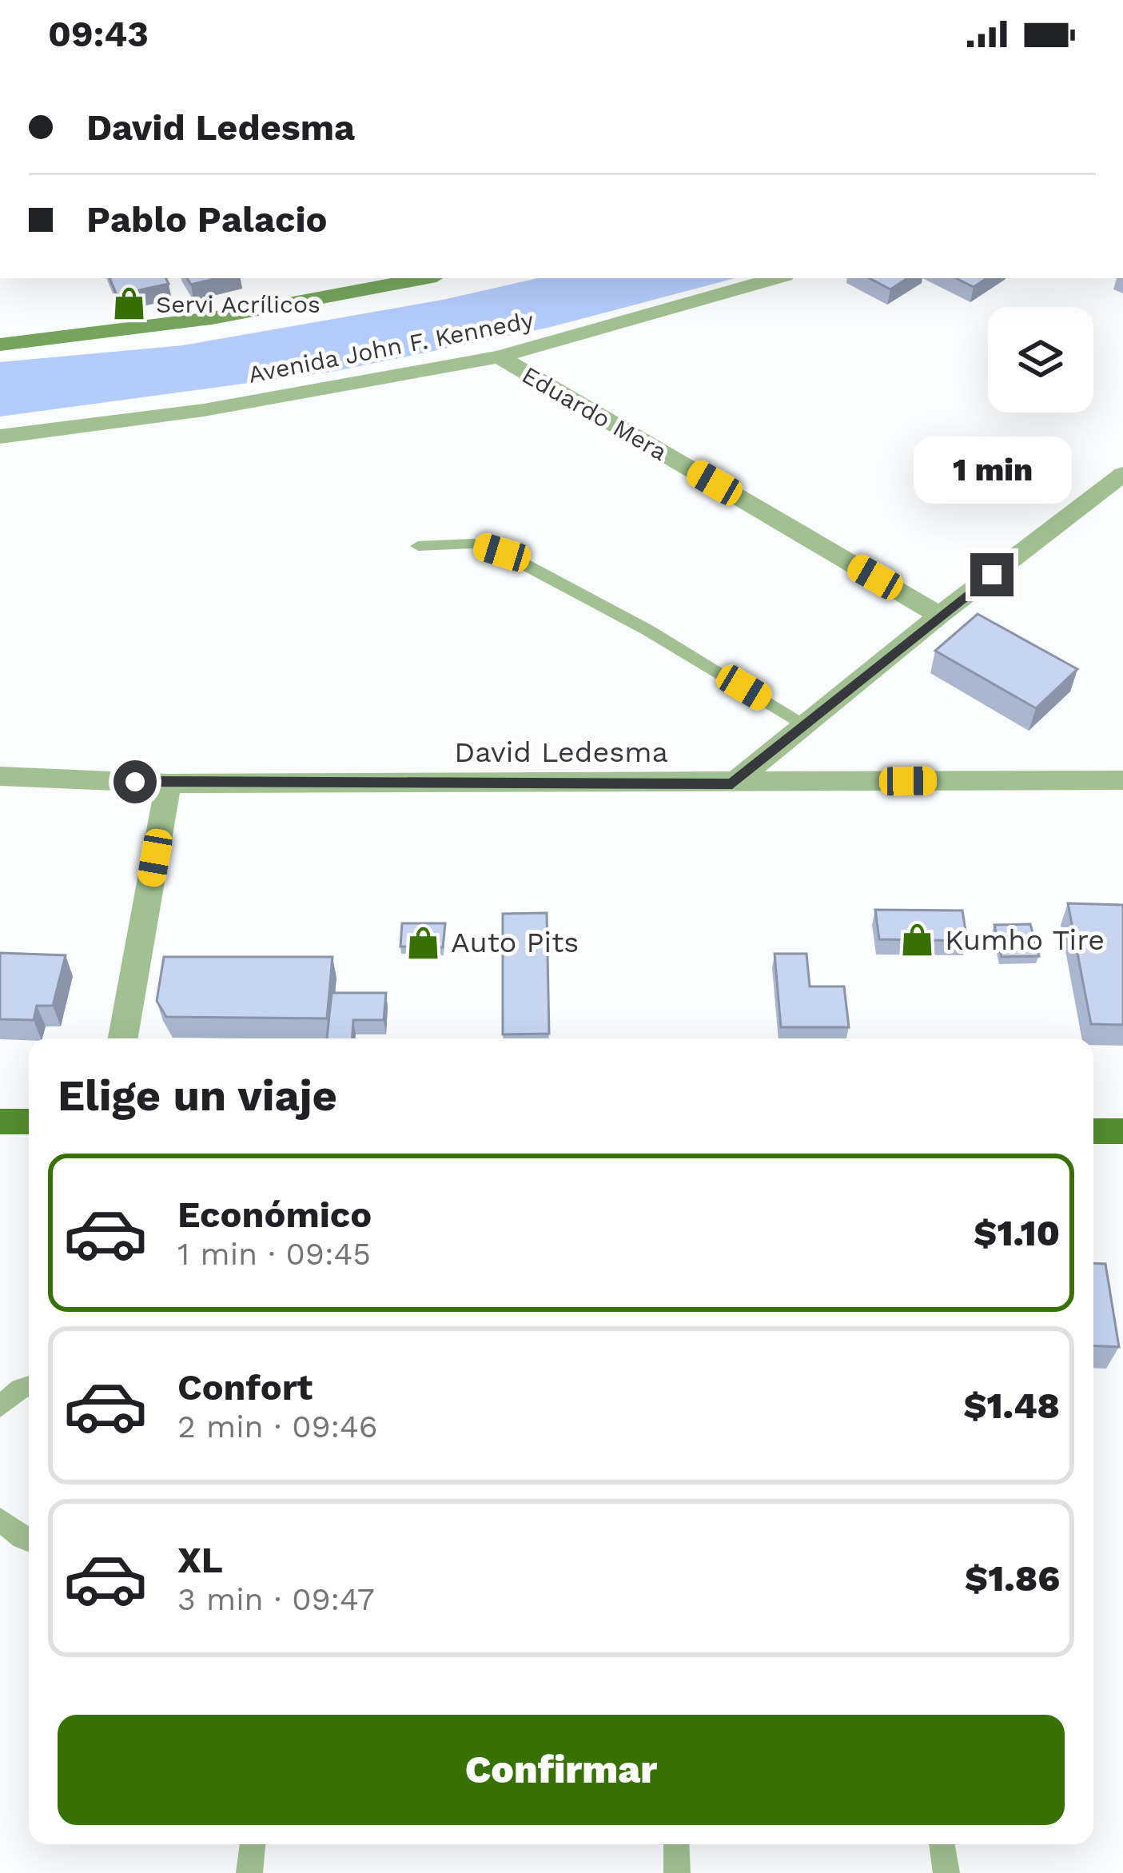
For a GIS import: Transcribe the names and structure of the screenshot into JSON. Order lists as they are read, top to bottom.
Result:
{
  "streets": {
    "street": ["Avenida John F. Kennedy", "Eduardo Mera", "David Ledesma"]
  },
  "crossings": [
    ["Avenida John F. Kennedy", "Eduardo Mera"]
  ],
  "places": {
    "shop": ["Servi Acrílicos", "Kumho Tire", "Auto Pits"]
  },
  "page": {
    "status": "09:43",
    "banner": ["David Ledesma", "Pablo Palacio"],
    "bubble": "1 min",
    "heading": "Elige un viaje",
    "list": [
      {
        "name": "Económico",
        "note": "1 min · 09:45",
        "value": "$1.10"
      },
      {
        "name": "Confort",
        "note": "2 min · 09:46",
        "value": "$1.48"
      },
      {
        "name": "XL",
        "note": "3 min · 09:47",
        "value": "$1.86"
      }
    ],
    "buttons": "Confirmar"
  }
}
